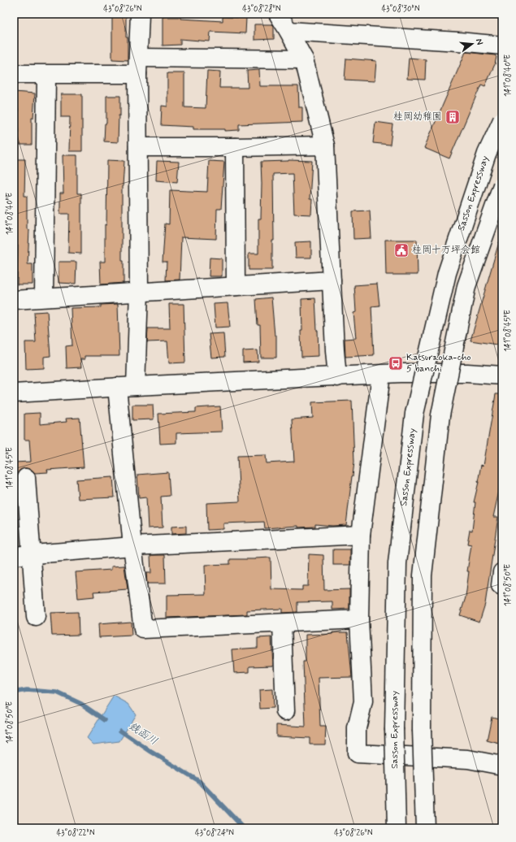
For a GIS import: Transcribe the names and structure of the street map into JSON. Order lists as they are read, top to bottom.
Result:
{
  "streets": {
    "main road": ["Sasson Expressway"]
  },
  "water": ["銭函川"],
  "places": {
    "building": ["桂岡幼稚園"],
    "public building": ["桂岡十万坪会館"],
    "bus stop": ["Katsuraoka-cho 5 banchi"]
  },
  "north": "right",
  "coordinates": [
    "43°08'26\"N",
    "43°08'28\"N",
    "43°08'30\"N",
    "141°08'40\"E",
    "141°08'45\"E",
    "141°08'50\"E",
    "43°08'22\"N",
    "43°08'24\"N"
  ]
}
